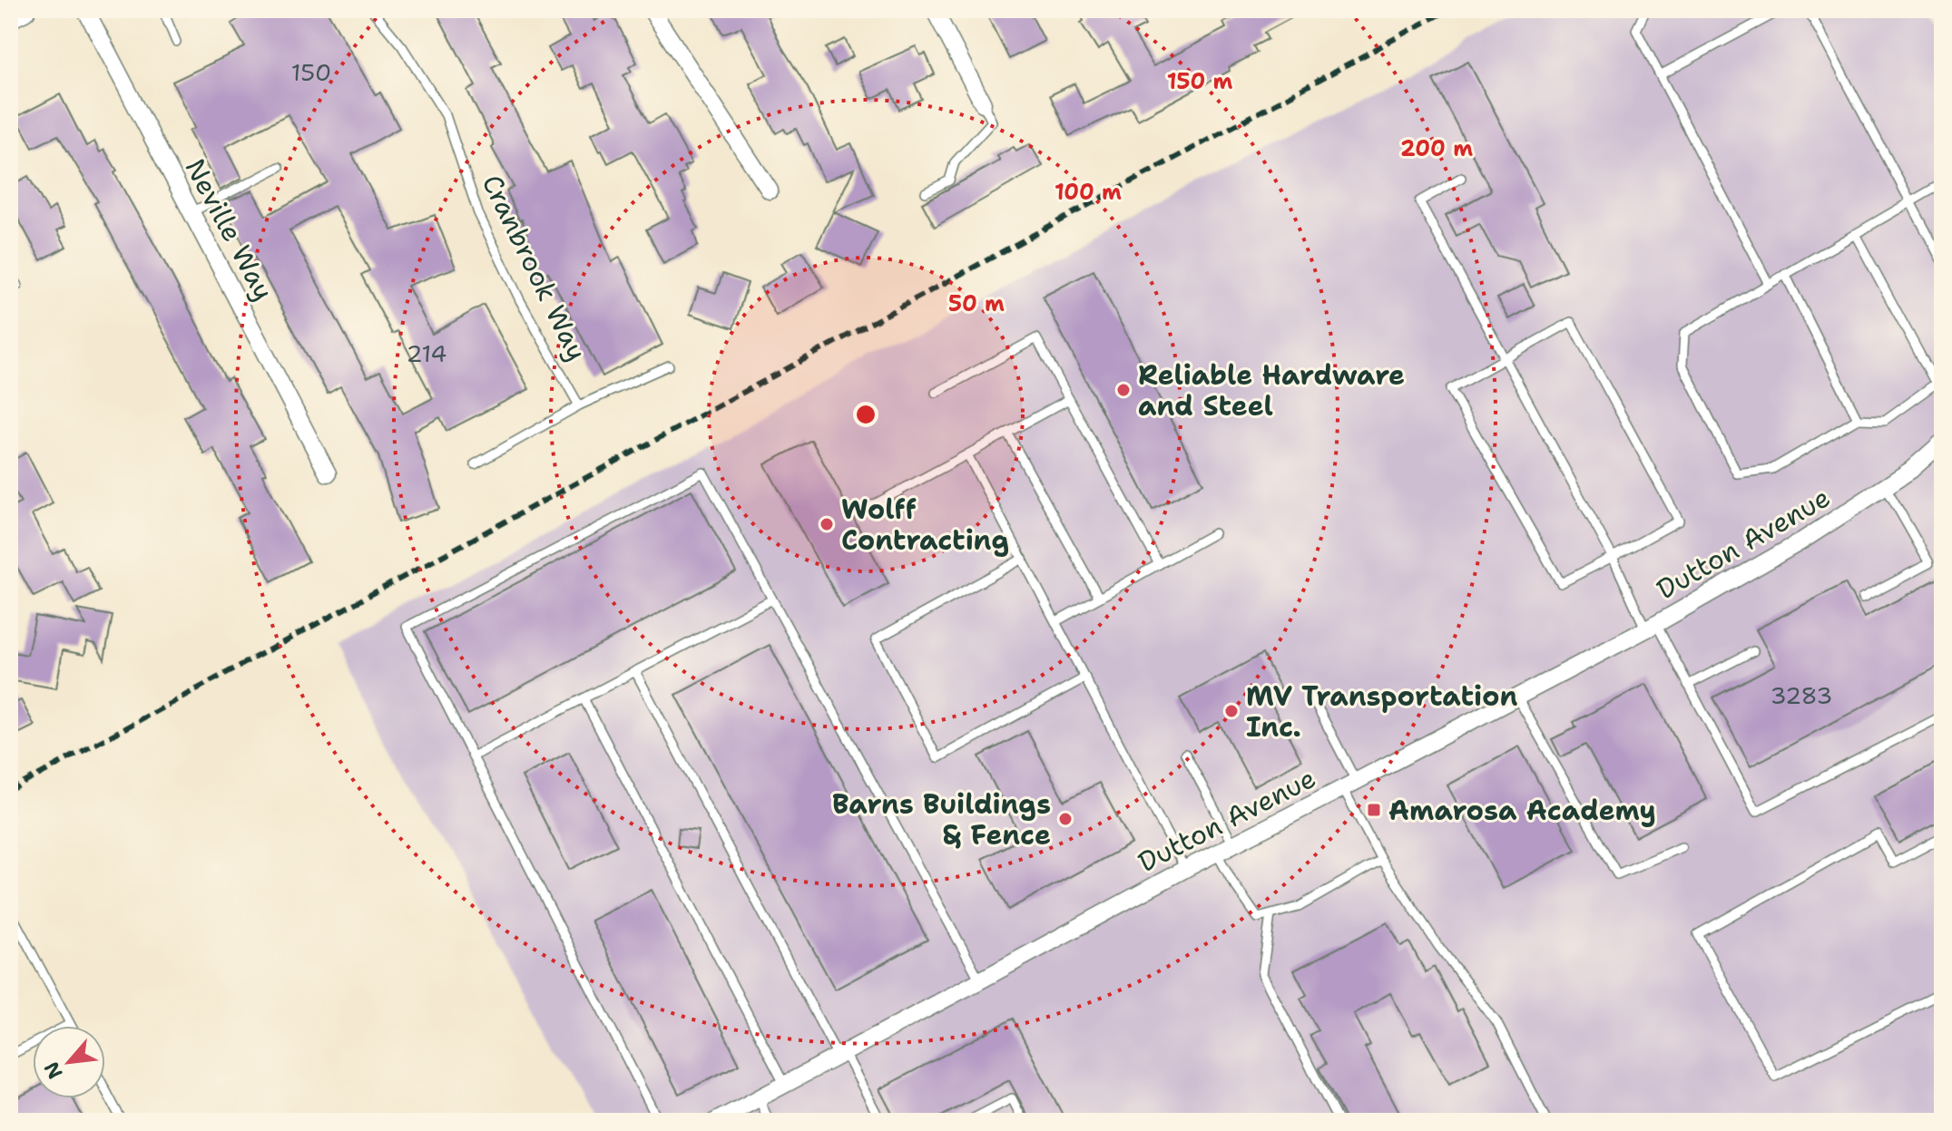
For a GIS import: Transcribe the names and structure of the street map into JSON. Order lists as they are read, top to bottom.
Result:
{
  "streets": {
    "street": ["Neville Way", "Dutton Avenue"],
    "lane": ["Cranbrook Way"]
  },
  "places": {
    "other": [
      "Reliable Hardware and Steel",
      "Wolff Contracting",
      "MV Transportation Inc.",
      "Barns Buildings & Fence"
    ],
    "transit": ["Amarosa Academy"]
  },
  "house_numbers": ["150", "214", "3283"],
  "north": "bottom left",
  "rings": [
    "150 m",
    "200 m",
    "100 m",
    "50 m"
  ]
}
